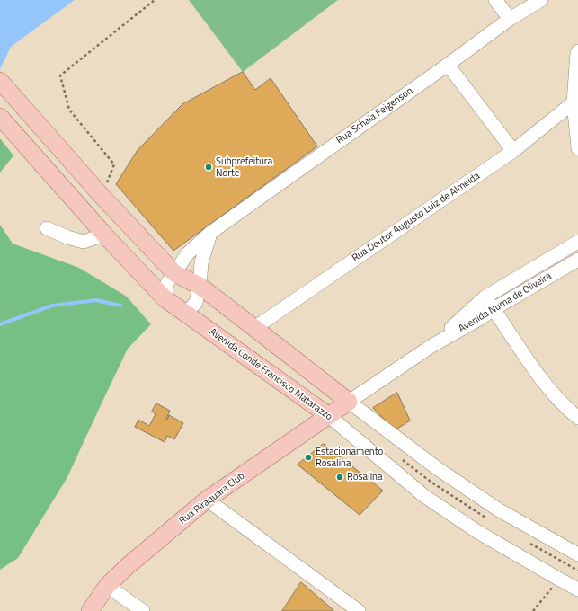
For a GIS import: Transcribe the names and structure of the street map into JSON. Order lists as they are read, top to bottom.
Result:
{
  "streets": {
    "main road": ["Avenida Conde Francisco Matarazzo", "Rua Piraquara Club"],
    "street": ["Rua Schaia Feigenson", "Rua Doutor Augusto Luiz de Almeida", "Avenida Numa de Oliveira"]
  },
  "crossings": [
    ["Rua Schaia Feigenson", "Avenida Conde Francisco Matarazzo"],
    ["Avenida Numa de Oliveira", "Rua Piraquara Club"],
    ["Avenida Conde Francisco Matarazzo", "Rua Piraquara Club"]
  ],
  "places": ["Subprefeitura Norte", "Estacionamento Rosalina", "Rosalina"]
}
